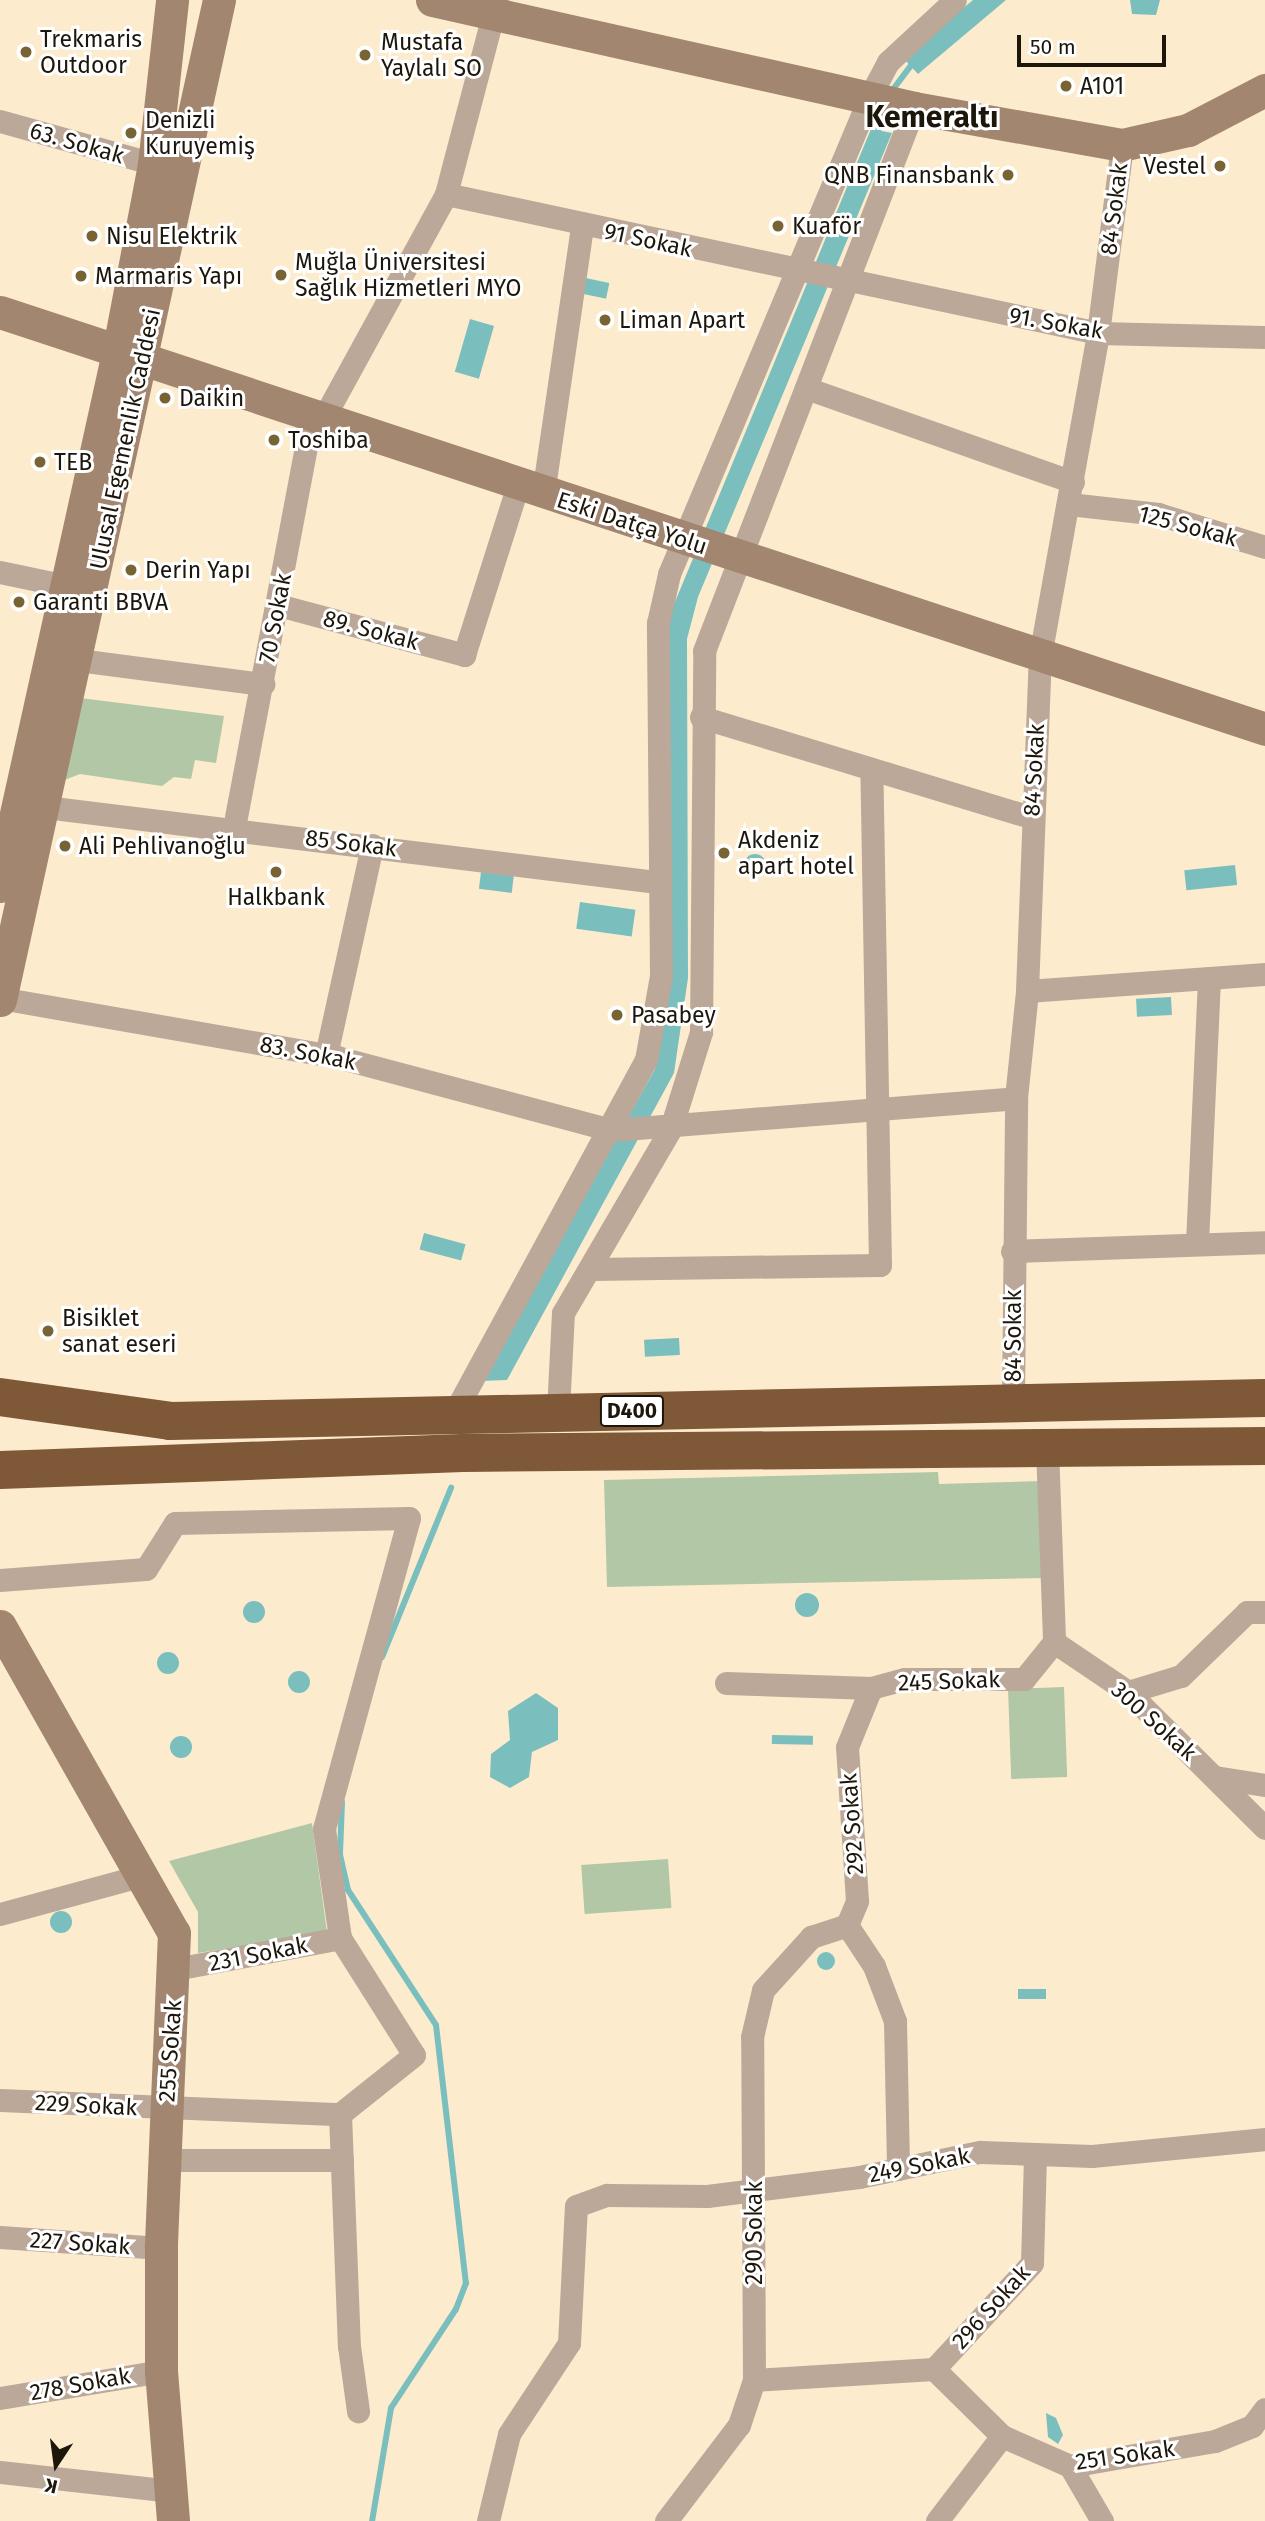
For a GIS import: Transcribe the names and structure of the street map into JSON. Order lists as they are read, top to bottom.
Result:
{
  "streets": {
    "highway": ["D400"],
    "street": [
      "63. Sokak",
      "84 Sokak",
      "91 Sokak",
      "91. Sokak",
      "Ulusal Egemenlik Caddesi",
      "Eski Datça Yolu",
      "125 Sokak",
      "70 Sokak",
      "89. Sokak",
      "85 Sokak",
      "83. Sokak",
      "245 Sokak",
      "300 Sokak",
      "292 Sokak",
      "231 Sokak",
      "255 Sokak",
      "229 Sokak",
      "249 Sokak",
      "290 Sokak",
      "227 Sokak",
      "296 Sokak",
      "278 Sokak",
      "251 Sokak"
    ]
  },
  "crossings": [
    ["63. Sokak", "Ulusal Egemenlik Caddesi"],
    ["84 Sokak", "91. Sokak"],
    ["84 Sokak", "Eski Datça Yolu"],
    ["84 Sokak", "125 Sokak"],
    ["84 Sokak", "83. Sokak"],
    ["84 Sokak", "D400"],
    ["91 Sokak", "91. Sokak"],
    ["Ulusal Egemenlik Caddesi", "Eski Datça Yolu"],
    ["Ulusal Egemenlik Caddesi", "85 Sokak"],
    ["Ulusal Egemenlik Caddesi", "83. Sokak"],
    ["Eski Datça Yolu", "70 Sokak"],
    ["Eski Datça Yolu", "89. Sokak"],
    ["70 Sokak", "89. Sokak"],
    ["70 Sokak", "85 Sokak"],
    ["245 Sokak", "300 Sokak"],
    ["245 Sokak", "292 Sokak"],
    ["292 Sokak", "290 Sokak"],
    ["231 Sokak", "255 Sokak"],
    ["255 Sokak", "229 Sokak"],
    ["255 Sokak", "227 Sokak"],
    ["255 Sokak", "278 Sokak"],
    ["249 Sokak", "290 Sokak"],
    ["249 Sokak", "296 Sokak"],
    ["296 Sokak", "251 Sokak"]
  ],
  "districts": ["Kemeraltı"],
  "places": [
    "Trekmaris Outdoor",
    "Mustafa Yaylalı SO",
    "A101",
    "Denizli Kuruyemiş",
    "Vestel",
    "QNB Finansbank",
    "Kuaför",
    "Nisu Elektrik",
    "Muğla Üniversitesi Sağlık Hizmetleri MYO",
    "Marmaris Yapı",
    "Liman Apart",
    "Daikin",
    "Toshiba",
    "TEB",
    "Derin Yapı",
    "Garanti BBVA",
    "Ali Pehlivanoğlu",
    "Akdeniz apart hotel",
    "Halkbank",
    "Pasabey",
    "Bisiklet sanat eseri"
  ],
  "scale_bar": "50 m",
  "north": "bottom"
}
